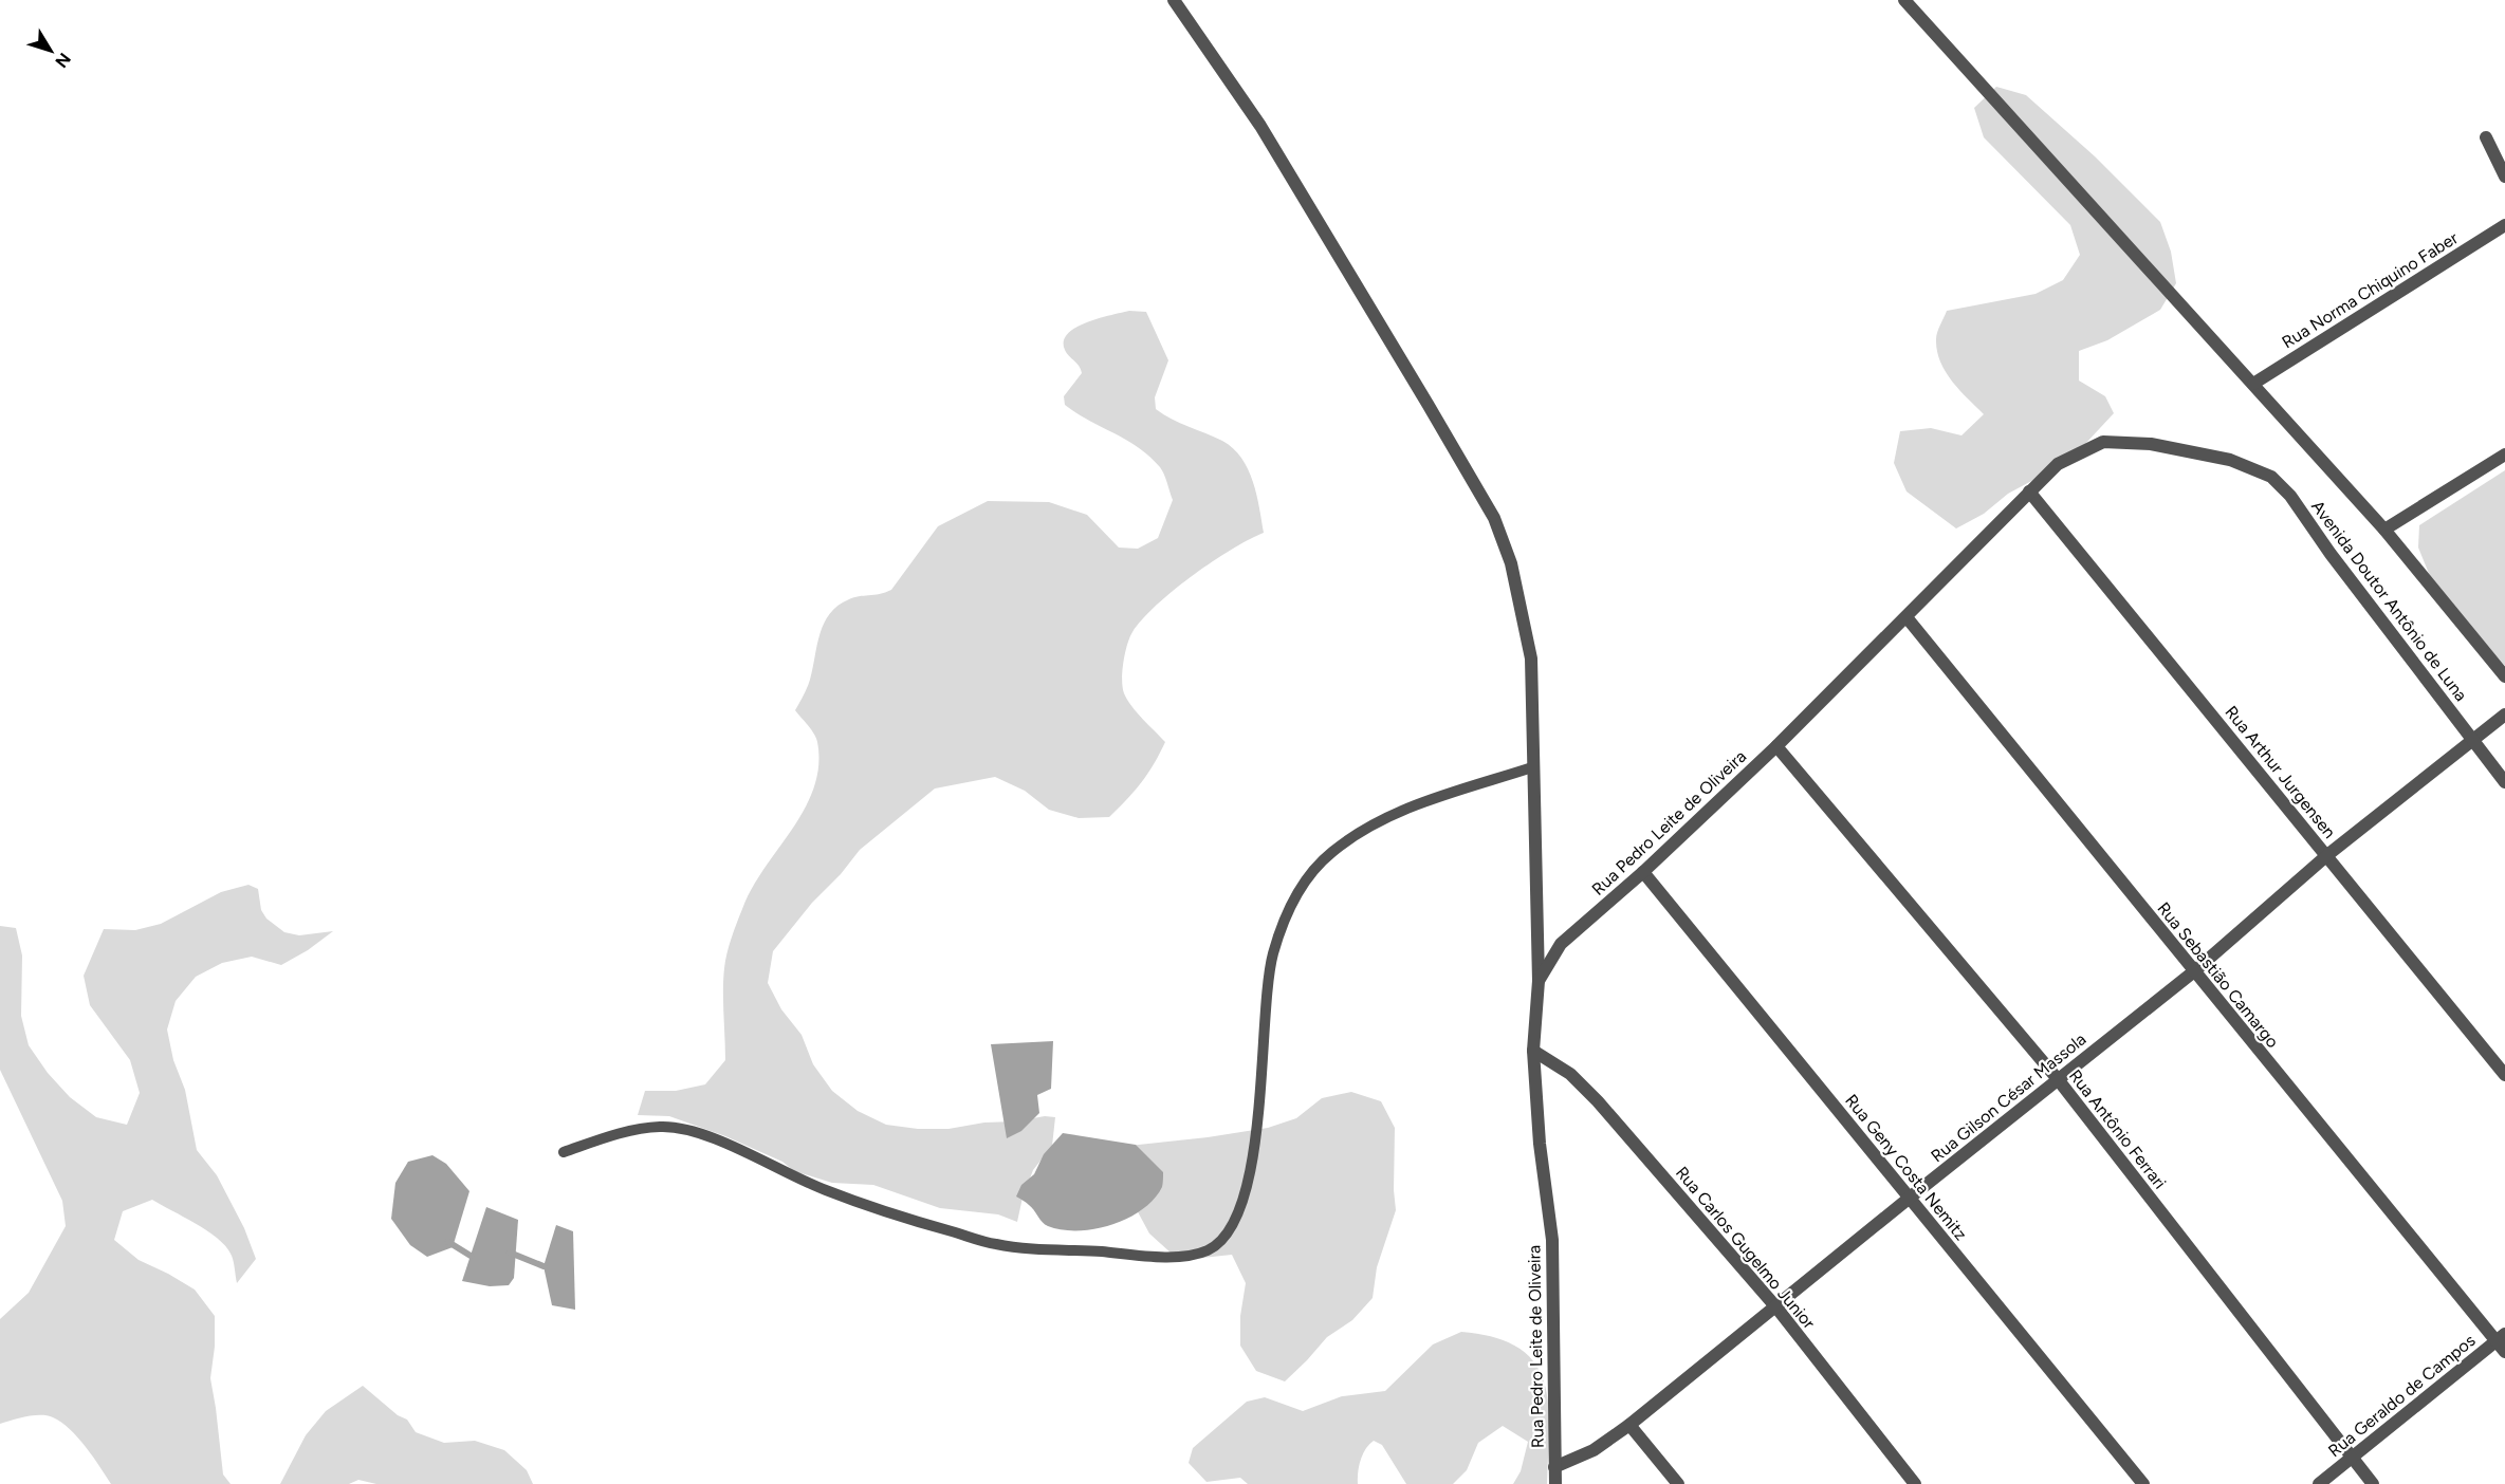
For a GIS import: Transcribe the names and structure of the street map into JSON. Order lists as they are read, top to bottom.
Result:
{
  "streets": {
    "street": [
      "Rua Norma Chiquino Faber",
      "Avenida Doutor Antônio de Luna",
      "Rua Arthur Jurgensen",
      "Rua Pedro Leite de Oliveira",
      "Rua Sebastião Camargo",
      "Rua Gilson César Massola",
      "Rua Antônio Ferrari",
      "Rua Geny Costa Nemitz",
      "Rua Carlos Gugelmo Junior",
      "Rua Geraldo de Campos"
    ]
  },
  "crossings": [
    ["Avenida Doutor Antônio de Luna", "Rua Pedro Leite de Oliveira"],
    ["Avenida Doutor Antônio de Luna", "Rua Gilson César Massola"],
    ["Rua Arthur Jurgensen", "Rua Pedro Leite de Oliveira"],
    ["Rua Arthur Jurgensen", "Rua Gilson César Massola"],
    ["Rua Pedro Leite de Oliveira", "Rua Sebastião Camargo"],
    ["Rua Pedro Leite de Oliveira", "Rua Gilson César Massola"],
    ["Rua Pedro Leite de Oliveira", "Rua Antônio Ferrari"],
    ["Rua Pedro Leite de Oliveira", "Rua Geny Costa Nemitz"],
    ["Rua Pedro Leite de Oliveira", "Rua Carlos Gugelmo Junior"],
    ["Rua Sebastião Camargo", "Rua Gilson César Massola"],
    ["Rua Sebastião Camargo", "Rua Geraldo de Campos"],
    ["Rua Gilson César Massola", "Rua Antônio Ferrari"],
    ["Rua Gilson César Massola", "Rua Geny Costa Nemitz"],
    ["Rua Gilson César Massola", "Rua Carlos Gugelmo Junior"],
    ["Rua Antônio Ferrari", "Rua Geraldo de Campos"]
  ],
  "north": "bottom right"
}
